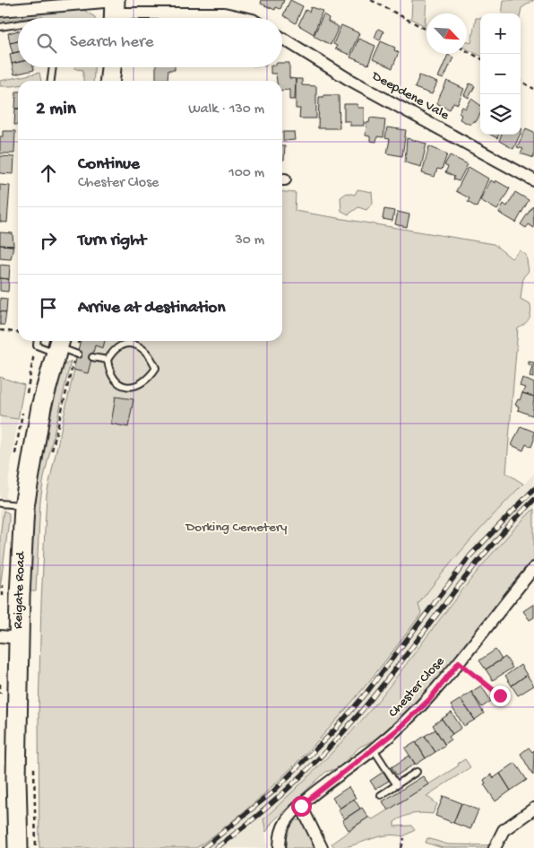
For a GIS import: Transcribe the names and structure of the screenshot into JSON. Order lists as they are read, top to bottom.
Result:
{
  "streets": {
    "main road": ["Reigate Road"],
    "street": ["Deepdene Vale", "Chester Close"]
  },
  "parks": ["Dorking Cemetery"],
  "north": "bottom right",
  "page": {
    "map_buttons": ["+", "−"],
    "search": "Search here",
    "heading": ["2 min", "Walk · 130 m"],
    "list": [
      ["Continue", "Chester Close", "100 m"],
      ["Turn right", "30 m"],
      "Arrive at destination"
    ]
  }
}
